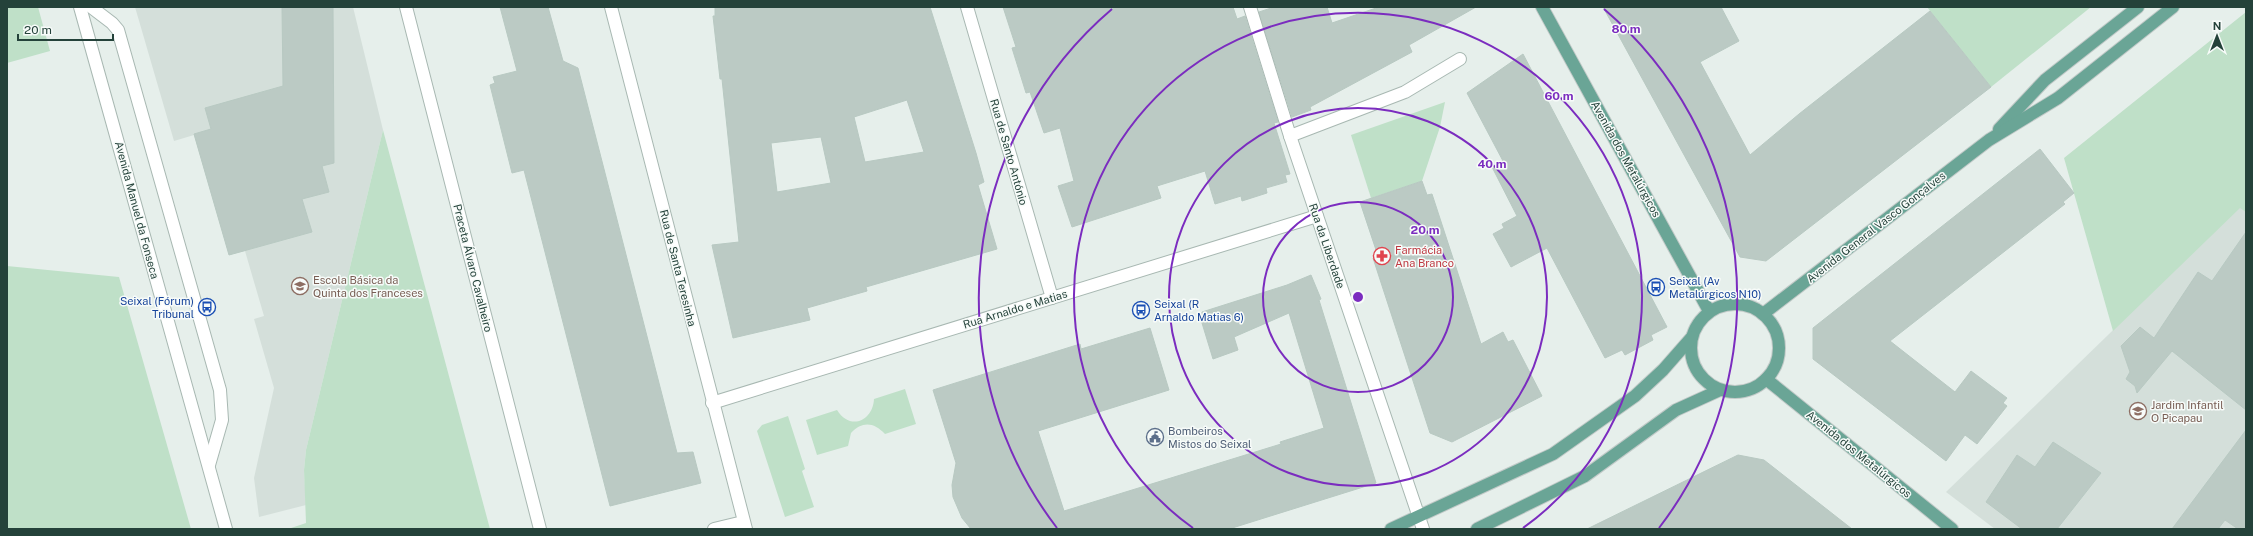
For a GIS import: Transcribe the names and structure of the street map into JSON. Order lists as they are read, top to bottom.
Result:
{
  "streets": {
    "main road": ["Avenida dos Metalúrgicos", "Avenida General Vasco Gonçalves"],
    "street": [
      "Rua de Santo António",
      "Avenida Manuel da Fonseca",
      "Rua da Liberdade",
      "Praceta Álvaro Cavalheiro",
      "Rua de Santa Teresinha",
      "Rua Arnaldo e Matias"
    ]
  },
  "crossings": [
    ["Rua de Santo António", "Rua Arnaldo e Matias"],
    ["Avenida dos Metalúrgicos", "Avenida General Vasco Gonçalves"],
    ["Rua da Liberdade", "Rua Arnaldo e Matias"],
    ["Rua de Santa Teresinha", "Rua Arnaldo e Matias"]
  ],
  "places": {
    "pharmacy": ["Farmácia Ana Branco"],
    "school or university": ["Escola Básica da Quinta dos Franceses", "Jardim Infantil O Picapau"],
    "bus stop": ["Seixal (Av Metalúrgicos N10)", "Seixal (Fórum) Tribunal", "Seixal (R Arnaldo Matias 6)"],
    "public building": ["Bombeiros Mistos do Seixal"]
  },
  "scale_bar": "20 m",
  "north": "top",
  "rings": [
    "80 m",
    "60 m",
    "40 m",
    "20 m"
  ]
}
